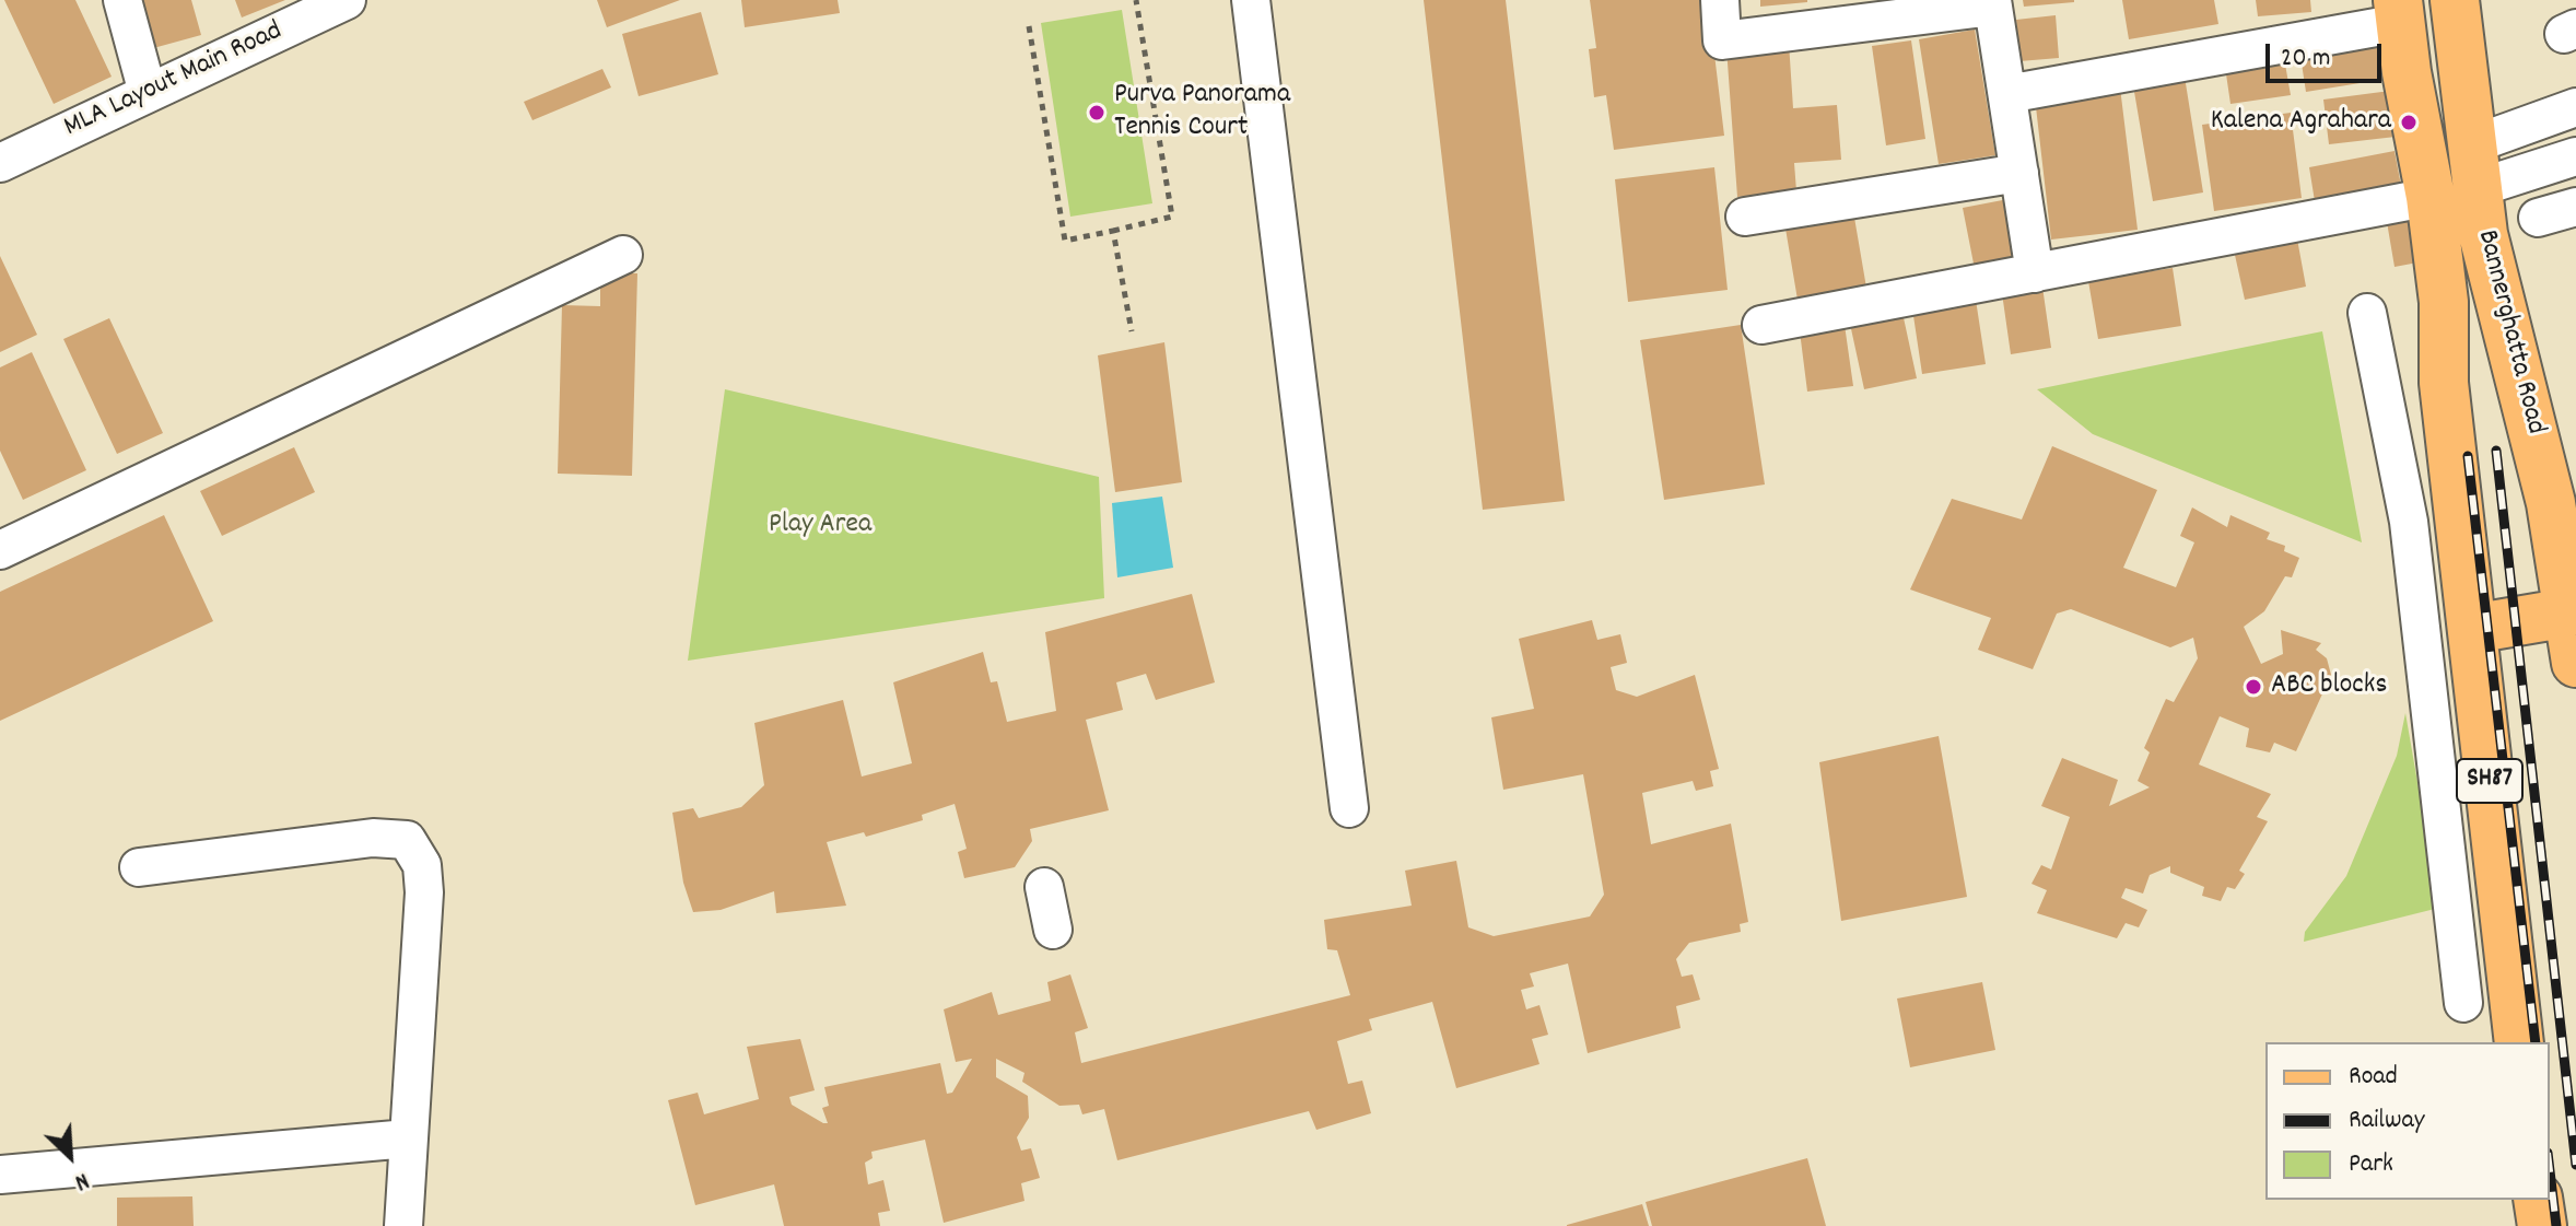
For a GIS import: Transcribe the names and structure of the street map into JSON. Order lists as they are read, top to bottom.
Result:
{
  "streets": {
    "main road": ["Bannerghatta Road", "SH87"],
    "street": ["MLA Layout Main Road"]
  },
  "parks": ["Play Area"],
  "places": ["Purva Panorama Tennis Court", "Kalena Agrahara", "ABC blocks"],
  "legend": ["Road", "Railway", "Park"],
  "scale_bar": "20 m",
  "north": "bottom right"
}
